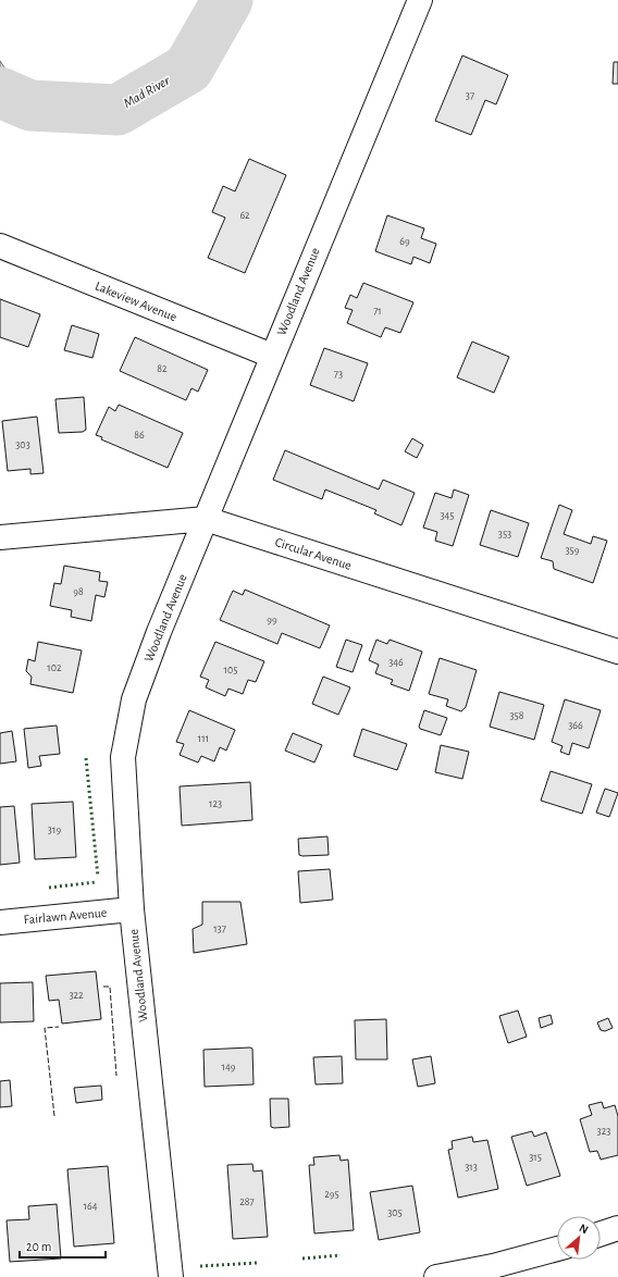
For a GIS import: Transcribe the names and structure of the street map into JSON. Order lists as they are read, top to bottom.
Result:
{
  "streets": {
    "street": [
      "Woodland Avenue",
      "Lakeview Avenue",
      "Circular Avenue",
      "Fairlawn Avenue"
    ]
  },
  "crossings": [
    ["Woodland Avenue", "Lakeview Avenue"],
    ["Woodland Avenue", "Circular Avenue"],
    ["Woodland Avenue", "Fairlawn Avenue"]
  ],
  "water": ["Mad River"],
  "house_numbers": [
    "37",
    "62",
    "69",
    "71",
    "82",
    "73",
    "86",
    "303",
    "345",
    "353",
    "359",
    "98",
    "99",
    "346",
    "102",
    "105",
    "358",
    "366",
    "111",
    "123",
    "319",
    "137",
    "322",
    "149",
    "323",
    "315",
    "313",
    "295",
    "287",
    "164",
    "305"
  ],
  "scale_bar": "20 m",
  "north": "top right"
}
